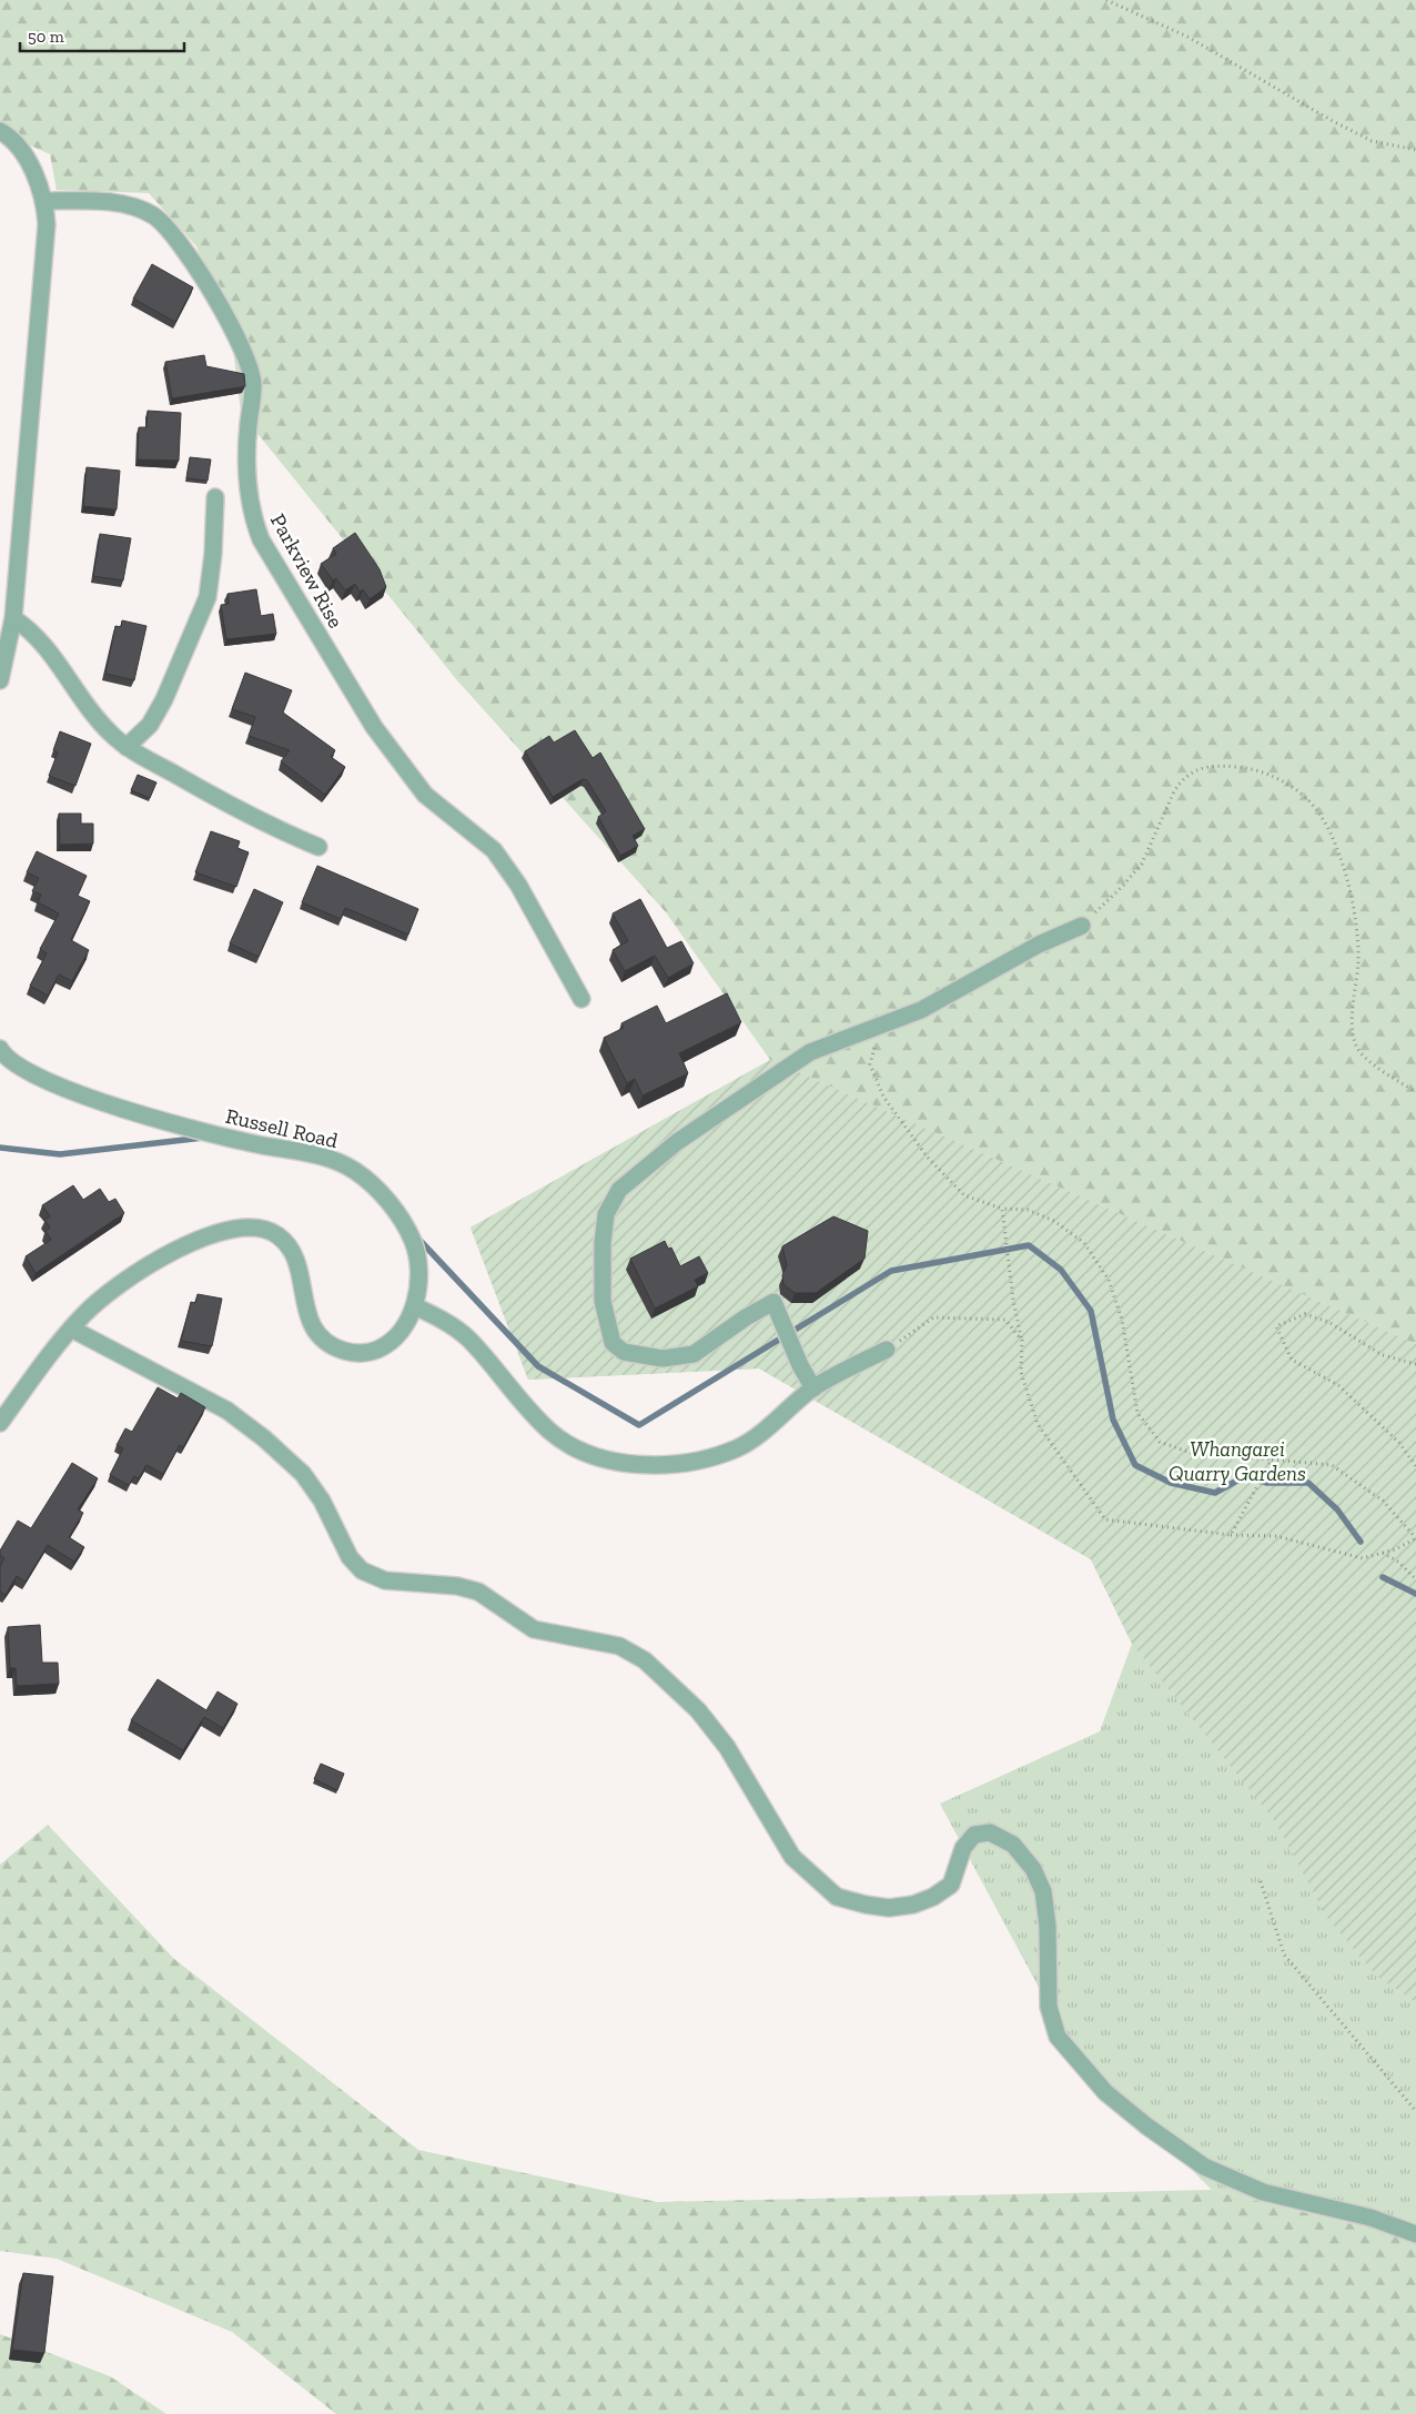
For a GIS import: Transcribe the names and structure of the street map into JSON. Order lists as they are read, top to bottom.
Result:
{
  "streets": {
    "street": ["Parkview Rise", "Russell Road"]
  },
  "parks": ["Whangarei Quarry Gardens"],
  "scale_bar": "50 m"
}
